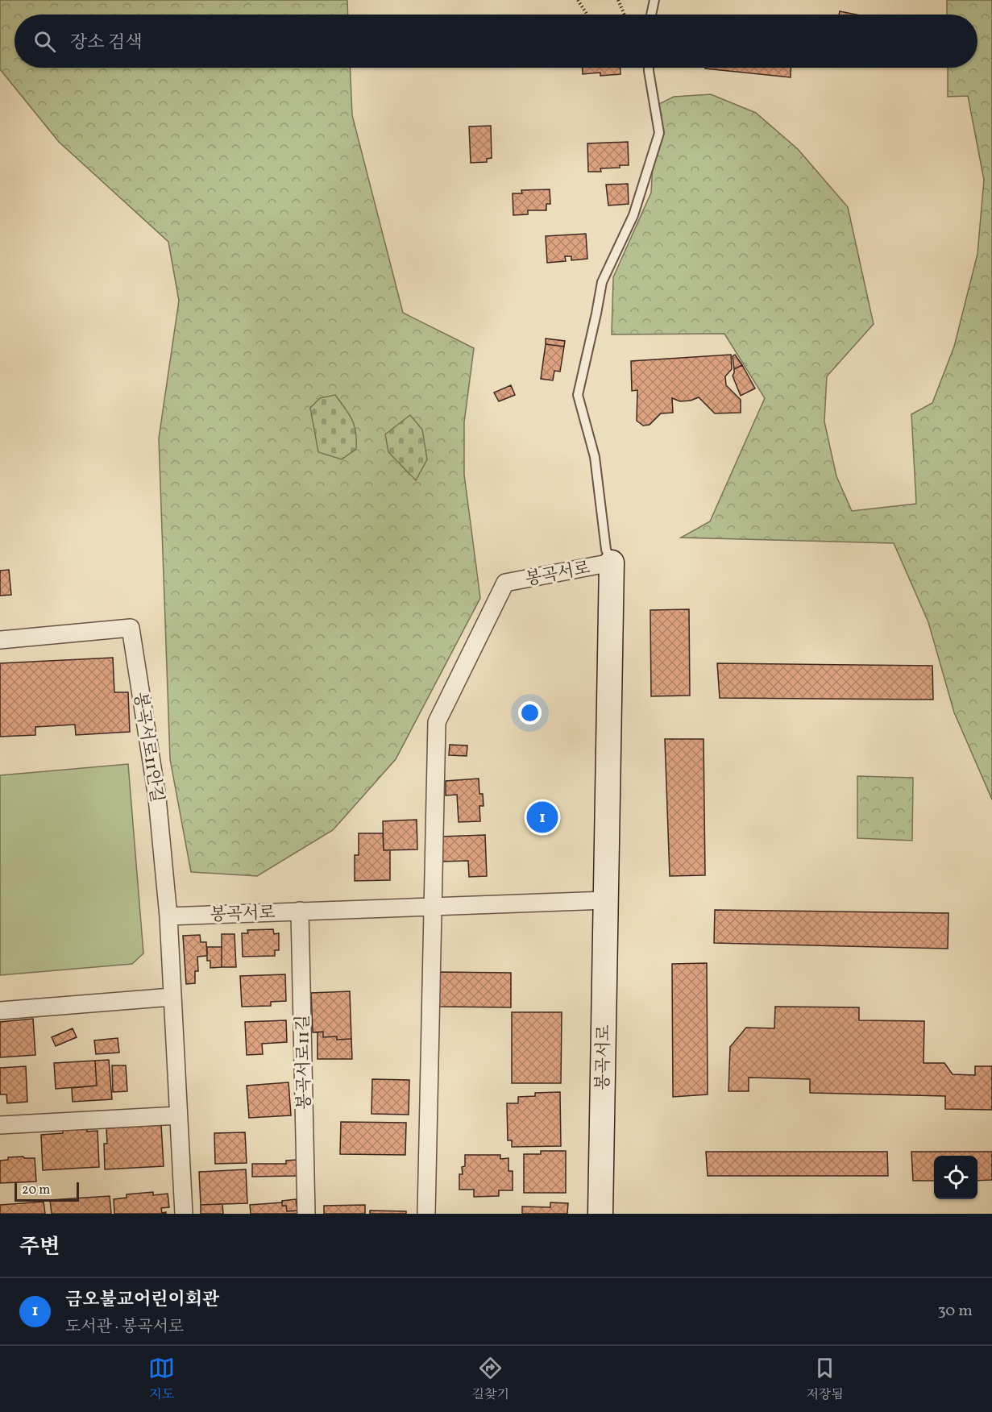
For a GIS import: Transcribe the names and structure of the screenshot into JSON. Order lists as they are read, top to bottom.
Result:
{
  "streets": {
    "street": ["봉곡서로", "봉곡서로11안길", "봉곡서로11길"]
  },
  "crossings": [
    ["봉곡서로", "봉곡서로11안길"],
    ["봉곡서로", "봉곡서로11길"]
  ],
  "scale_bar": "20 m",
  "page": {
    "search": "장소 검색",
    "pins": "1",
    "scale": "20 m",
    "heading": "주변",
    "list": [
      {
        "mark": "1",
        "name": "금오불교어린이회관",
        "note": "도서관 · 봉곡서로",
        "value": "30 m"
      }
    ],
    "nav": ["지도", "길찾기", "저장됨"]
  }
}
